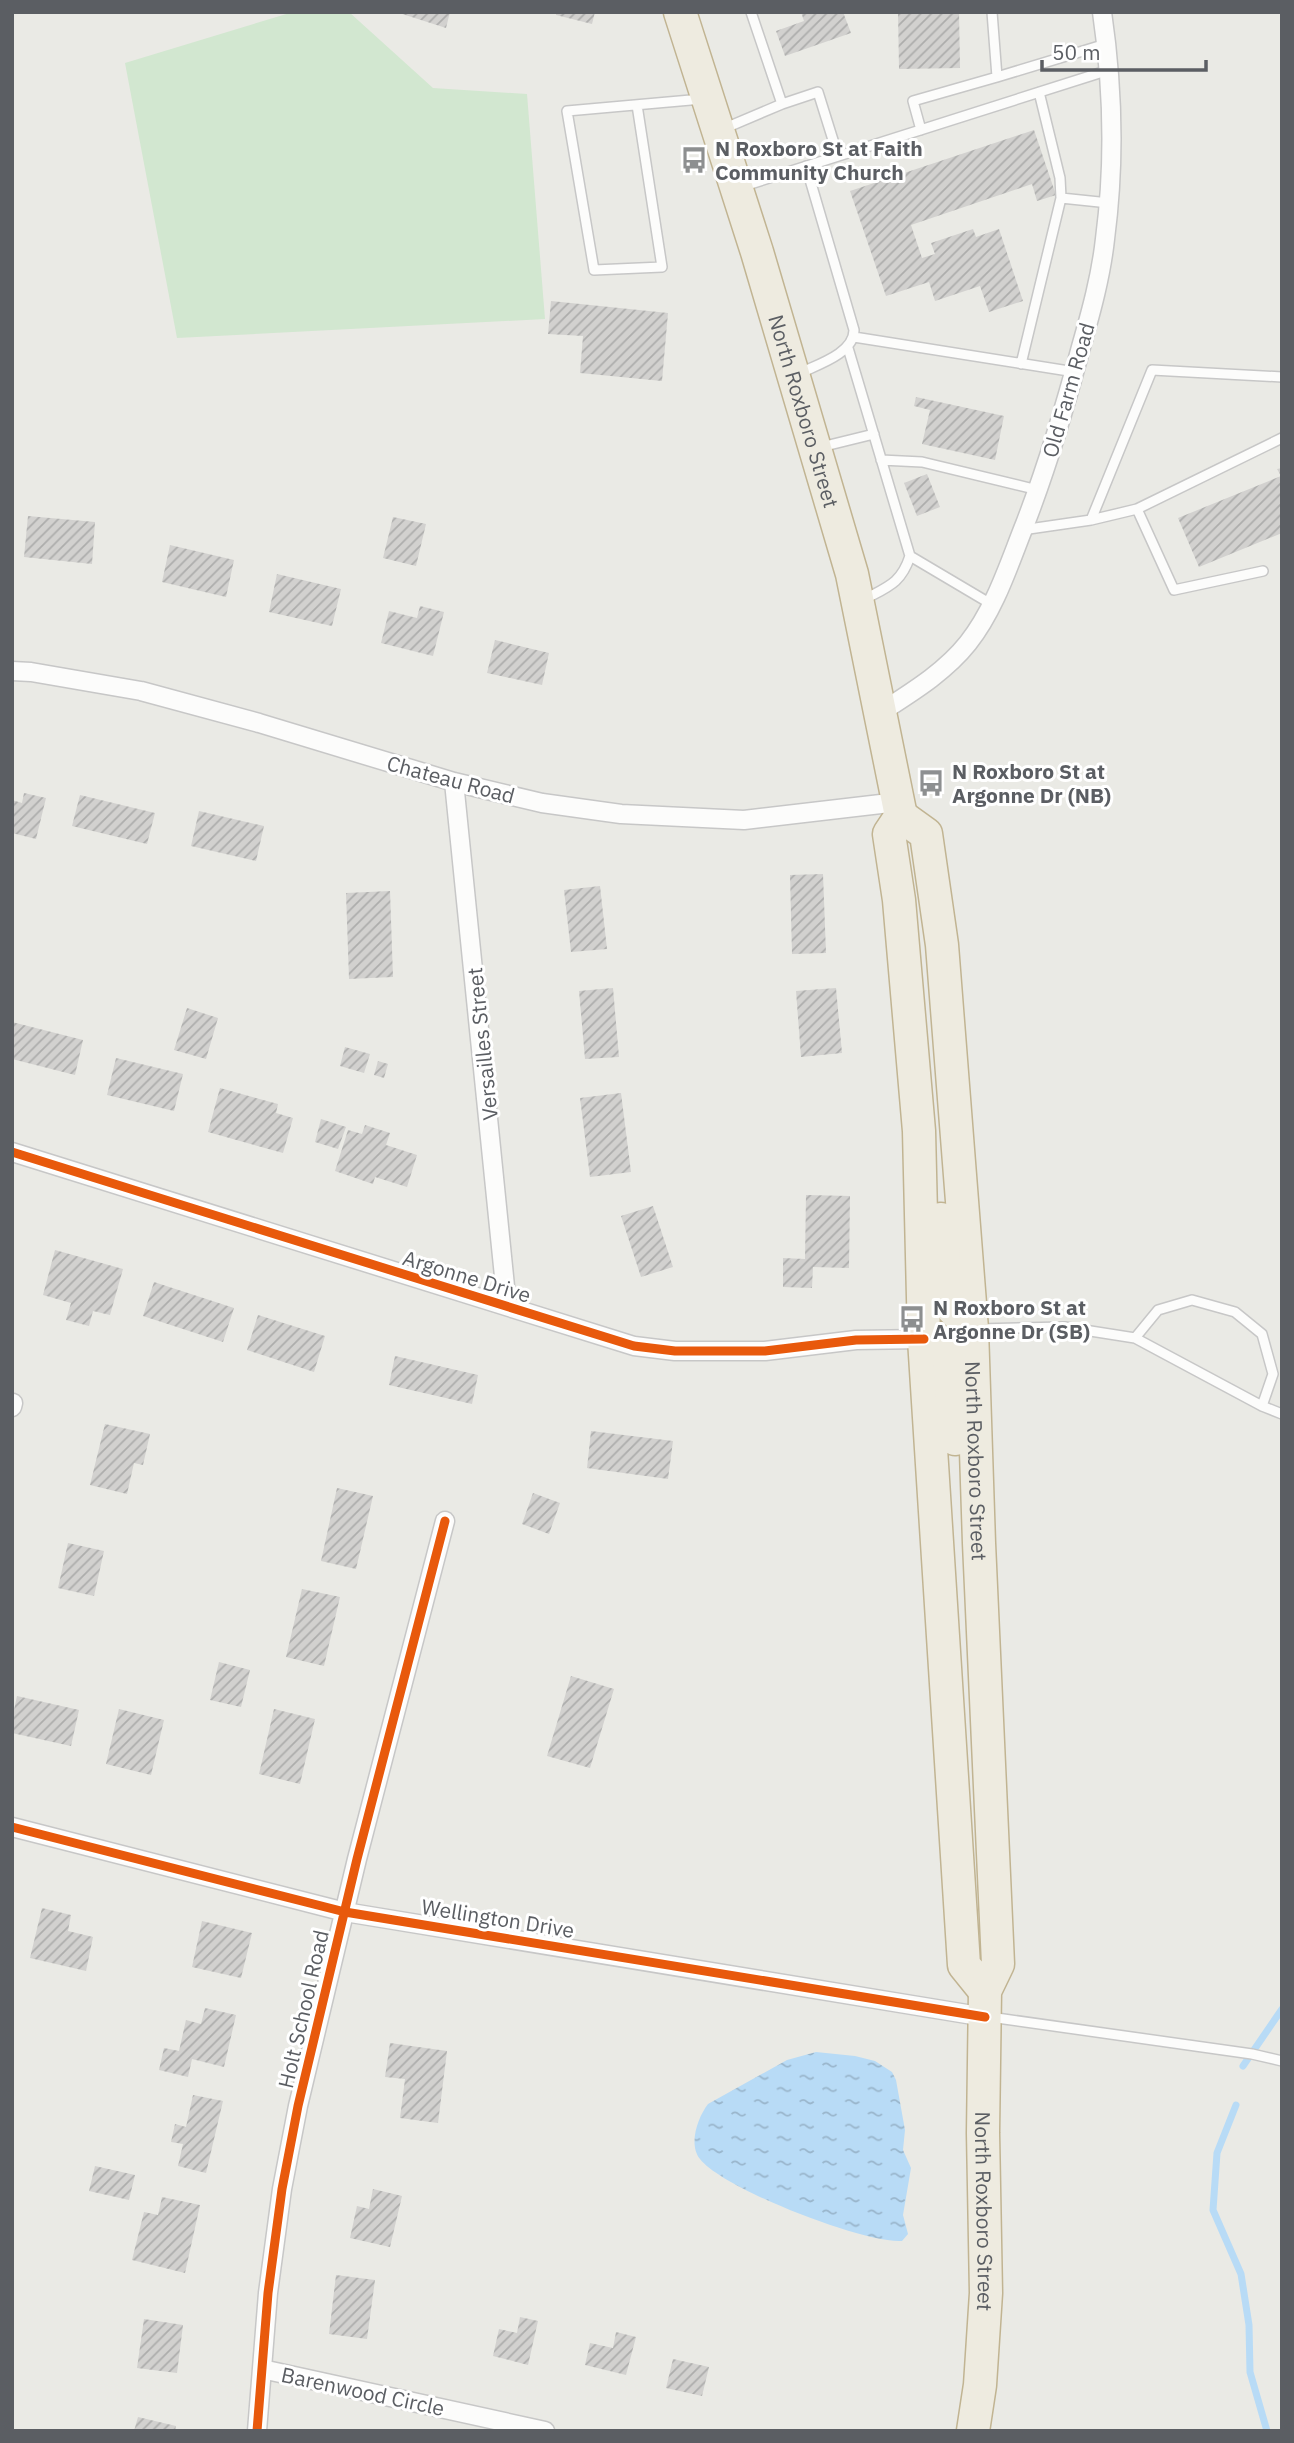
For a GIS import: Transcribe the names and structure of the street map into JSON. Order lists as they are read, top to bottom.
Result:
{
  "streets": {
    "highway": ["North Roxboro Street"],
    "street": [
      "Old Farm Road",
      "Chateau Road",
      "Versailles Street",
      "Argonne Drive",
      "Wellington Drive",
      "Holt School Road",
      "Barenwood Circle"
    ]
  },
  "crossings": [
    ["Old Farm Road", "North Roxboro Street"],
    ["North Roxboro Street", "Chateau Road"],
    ["North Roxboro Street", "Argonne Drive"],
    ["North Roxboro Street", "Wellington Drive"],
    ["Chateau Road", "Versailles Street"],
    ["Versailles Street", "Argonne Drive"],
    ["Wellington Drive", "Holt School Road"],
    ["Holt School Road", "Barenwood Circle"]
  ],
  "places": {
    "bus stop": ["N Roxboro St at Faith Community Church", "N Roxboro St at Argonne Dr (NB)", "N Roxboro St at Argonne Dr (SB)"]
  },
  "scale_bar": "50 m"
}
